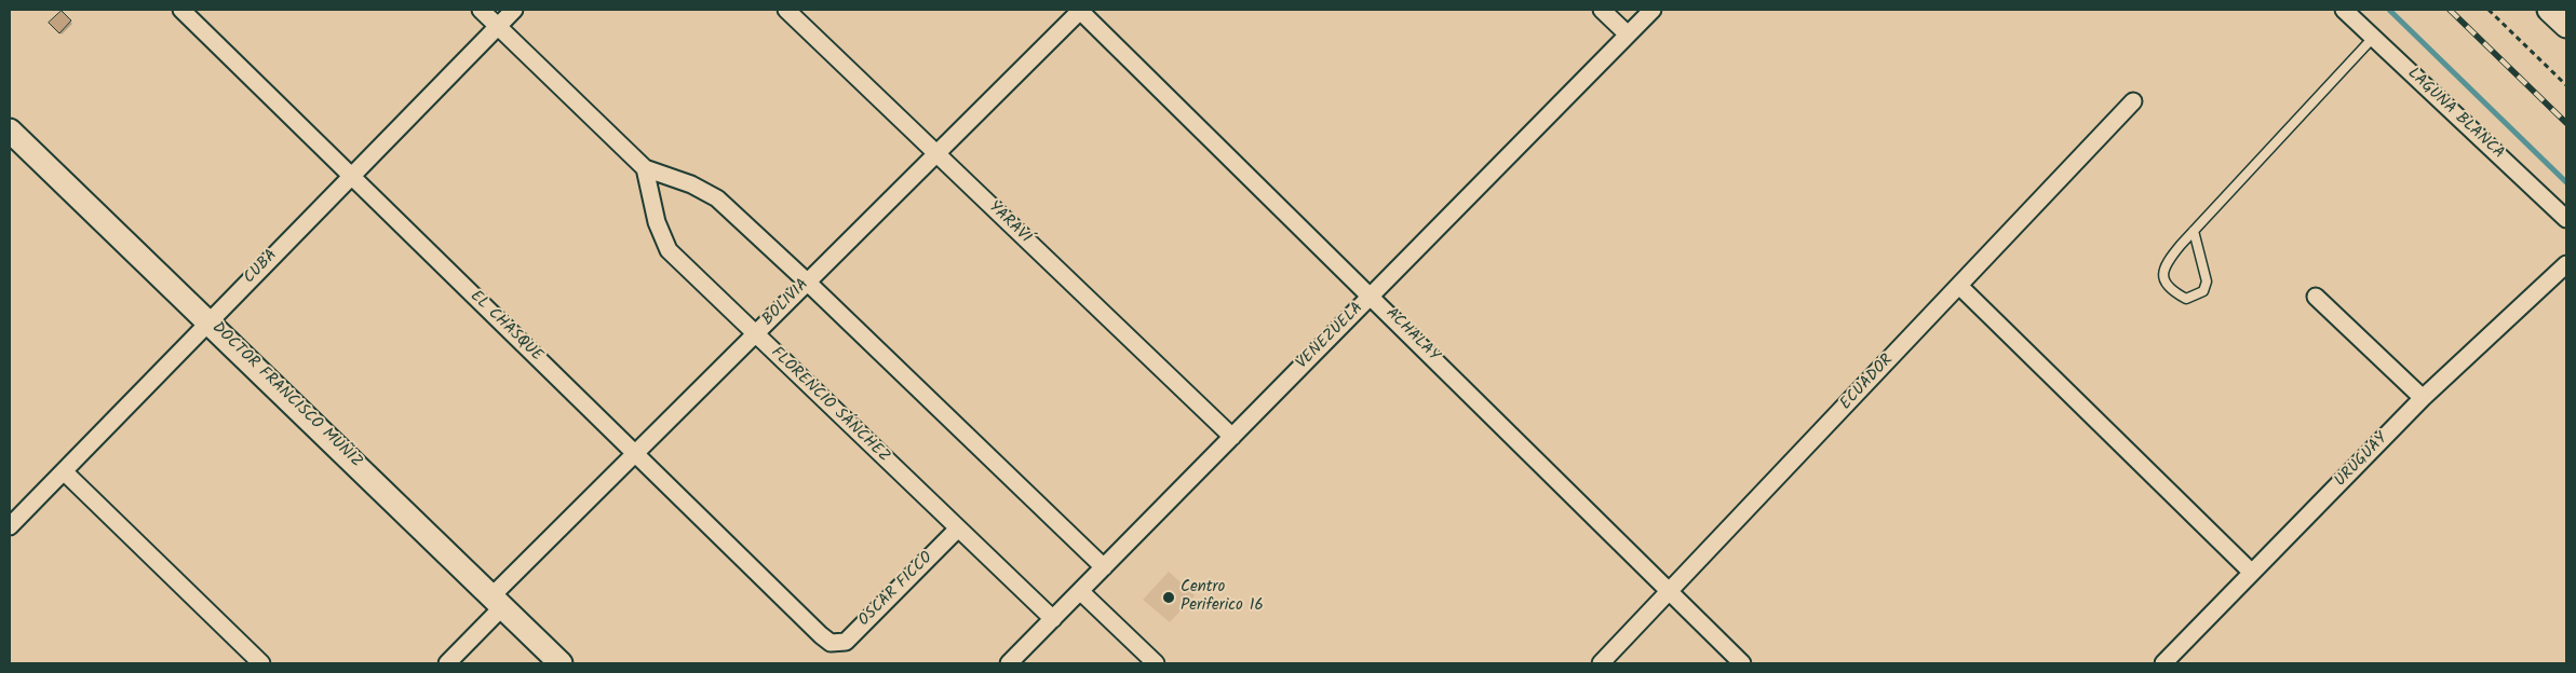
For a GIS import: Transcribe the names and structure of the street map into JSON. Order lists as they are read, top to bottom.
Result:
{
  "streets": {
    "main road": ["DOCTOR FRANCISCO MUÑIZ"],
    "street": [
      "LAGUNA BLANCA",
      "YARAVÍ",
      "CUBA",
      "BOLIVIA",
      "EL CHASQUE",
      "ACHALAY",
      "VENEZUELA",
      "ECUADOR",
      "FLORENCIO SÁNCHEZ",
      "URUGUAY",
      "OSCAR FICCO"
    ]
  },
  "crossings": [
    ["YARAVÍ", "BOLIVIA"],
    ["YARAVÍ", "VENEZUELA"],
    ["CUBA", "EL CHASQUE"],
    ["CUBA", "DOCTOR FRANCISCO MUÑIZ"],
    ["BOLIVIA", "EL CHASQUE"],
    ["BOLIVIA", "ACHALAY"],
    ["BOLIVIA", "DOCTOR FRANCISCO MUÑIZ"],
    ["BOLIVIA", "FLORENCIO SÁNCHEZ"],
    ["EL CHASQUE", "OSCAR FICCO"],
    ["ACHALAY", "VENEZUELA"],
    ["ACHALAY", "ECUADOR"],
    ["VENEZUELA", "FLORENCIO SÁNCHEZ"],
    ["FLORENCIO SÁNCHEZ", "OSCAR FICCO"]
  ],
  "places": ["Centro Periferico 16"]
}
